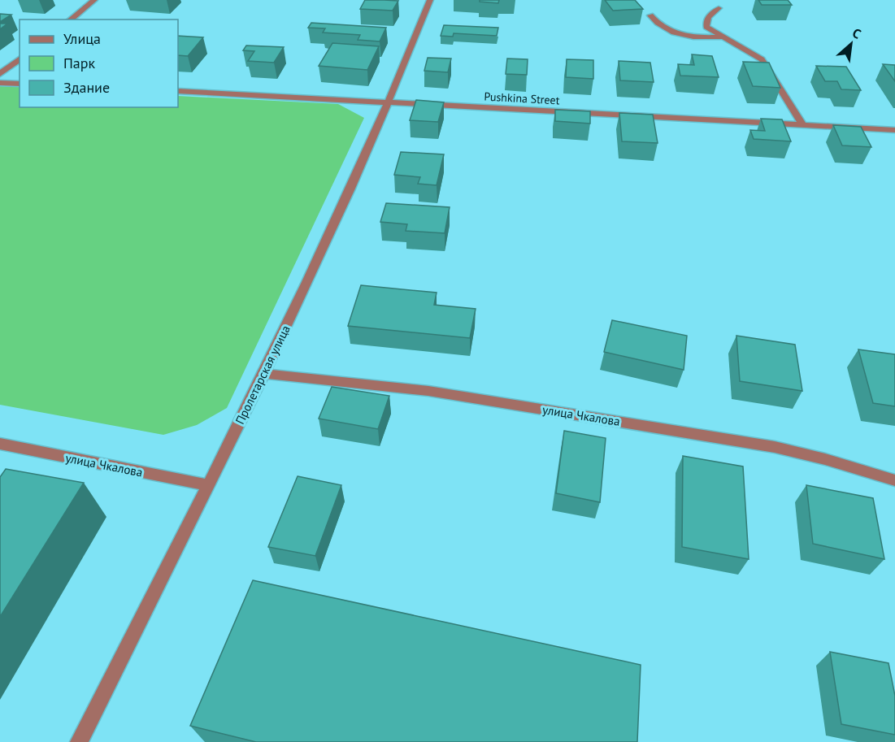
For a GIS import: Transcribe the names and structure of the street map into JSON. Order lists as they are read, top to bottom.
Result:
{
  "streets": {
    "street": ["Pushkina Street", "Пролетарская улица", "улица Чкалова"]
  },
  "crossings": [
    ["Pushkina Street", "Пролетарская улица"],
    ["Пролетарская улица", "улица Чкалова"]
  ],
  "legend": ["Улица", "Парк", "Здание"],
  "north": "top right"
}
